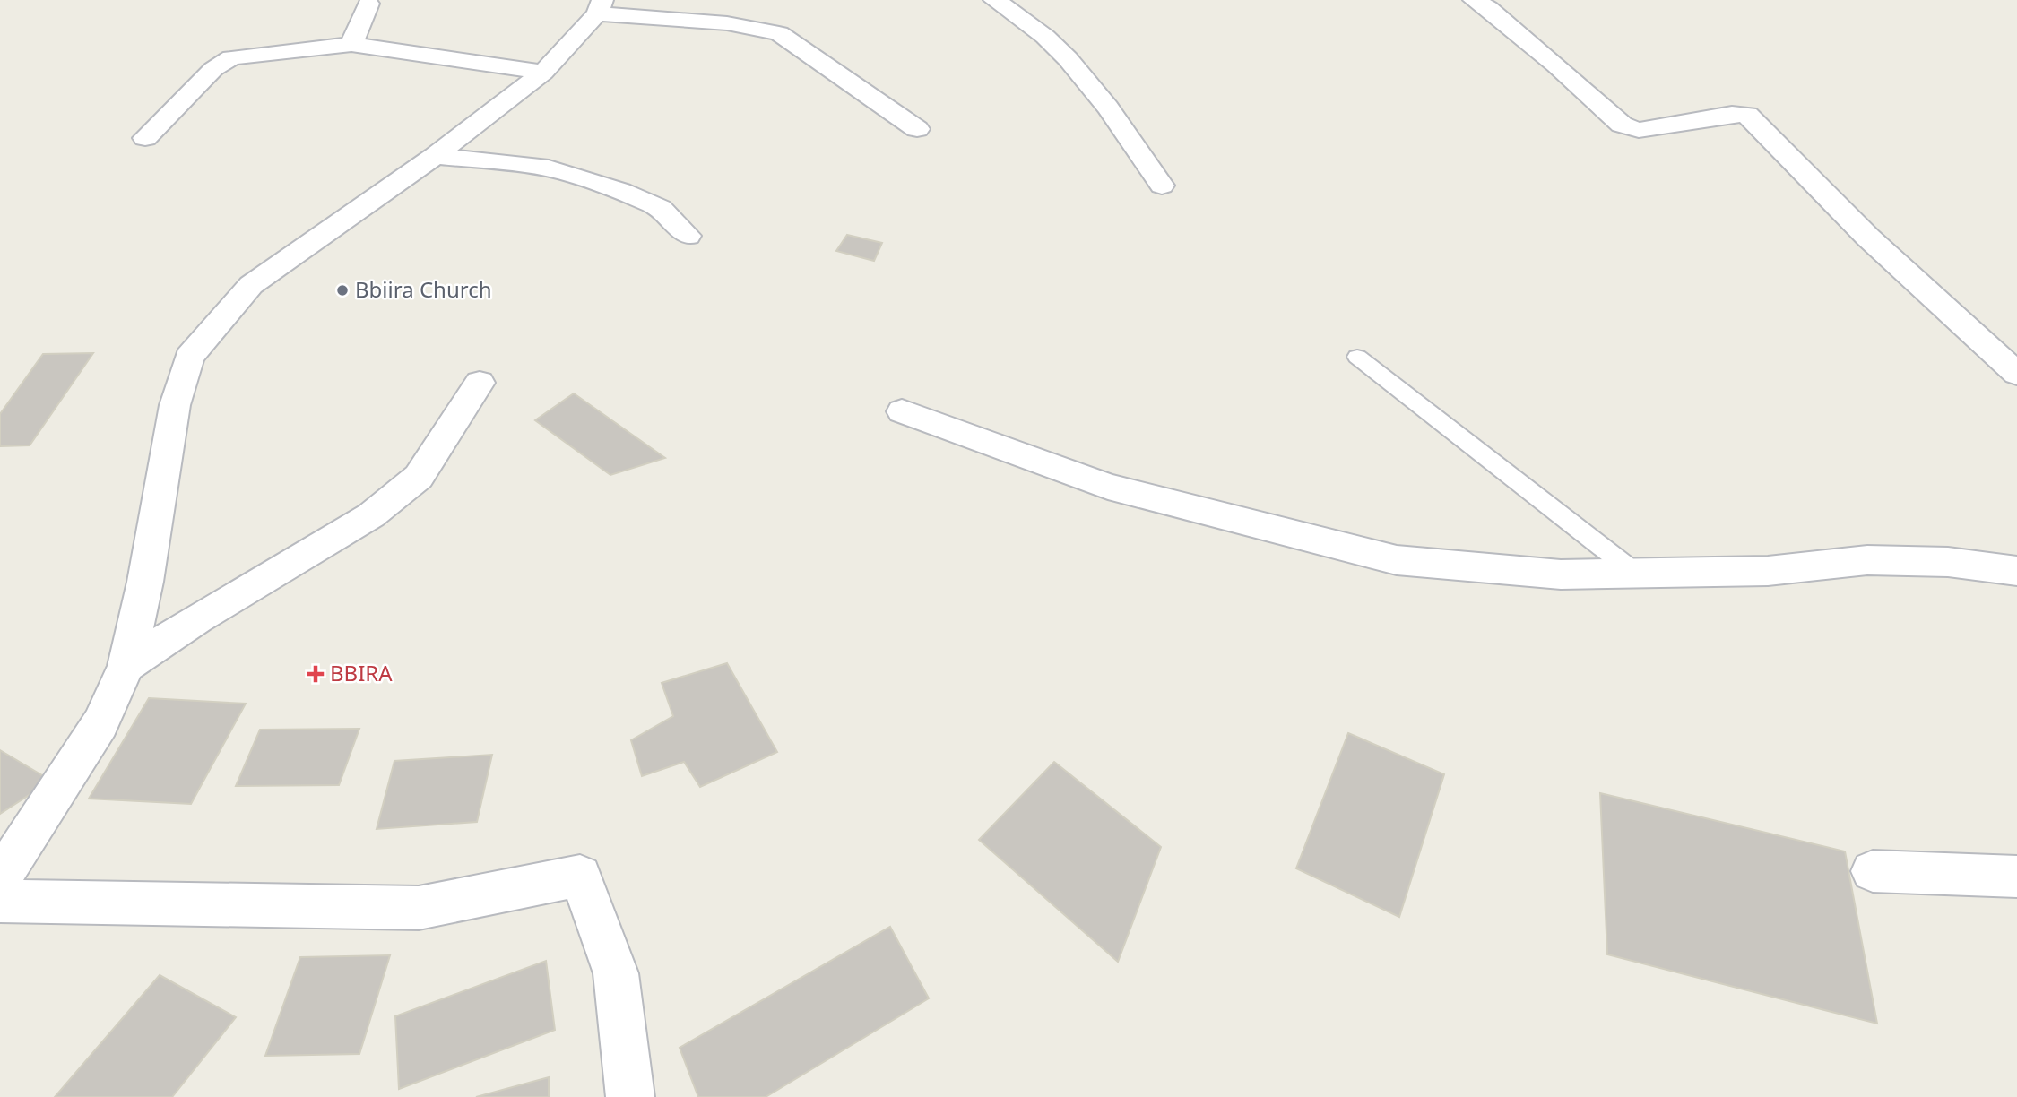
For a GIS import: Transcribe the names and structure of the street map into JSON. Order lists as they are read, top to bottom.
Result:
{
  "places": {
    "other": ["Bbiira Church"],
    "health": ["BBIRA"]
  }
}
